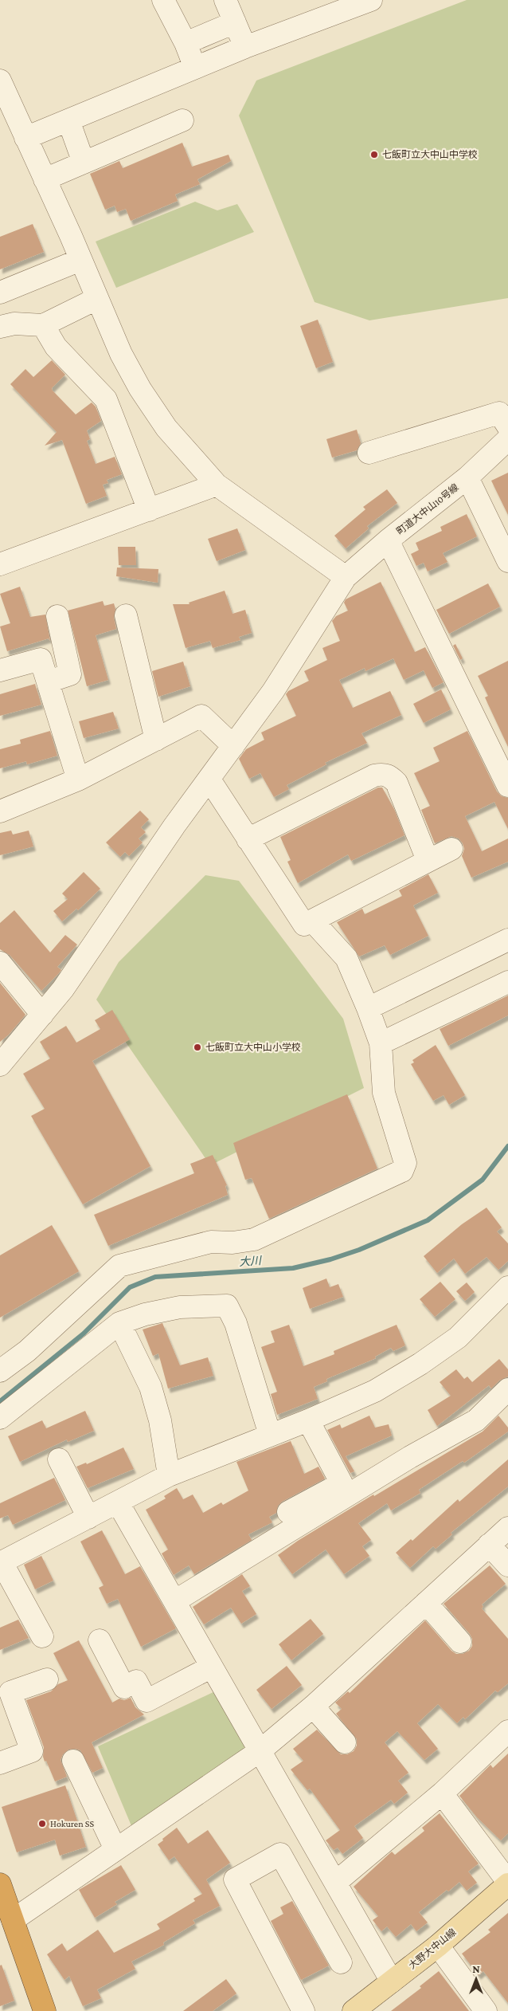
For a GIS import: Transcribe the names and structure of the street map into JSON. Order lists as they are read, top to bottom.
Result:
{
  "streets": {
    "main road": ["大野大中山線"],
    "street": ["町道大中山10号線"]
  },
  "water": ["大川"],
  "places": ["七飯町立大中山中学校", "七飯町立大中山小学校", "Hokuren SS"],
  "north": "top"
}
